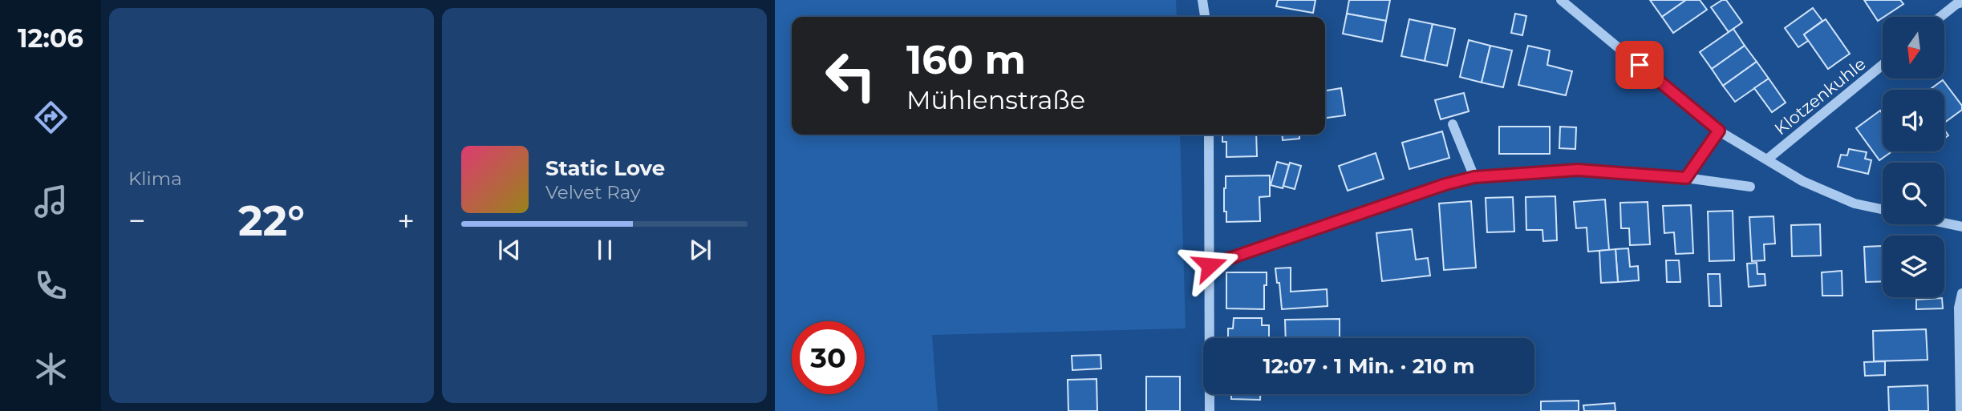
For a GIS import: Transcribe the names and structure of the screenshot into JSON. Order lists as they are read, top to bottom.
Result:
{
  "streets": {
    "street": ["Klotzenkuhle"]
  },
  "north": "bottom",
  "page": {
    "tabs": "12:06",
    "tile": "Klima",
    "turn": ["160 m", "Mühlenstraße"],
    "song": ["Static Love", "Velvet Ray"],
    "heat": ["−", "22°", "+"],
    "limit": "30",
    "trip": "12:07 · 1 Min. · 210 m"
  }
}
